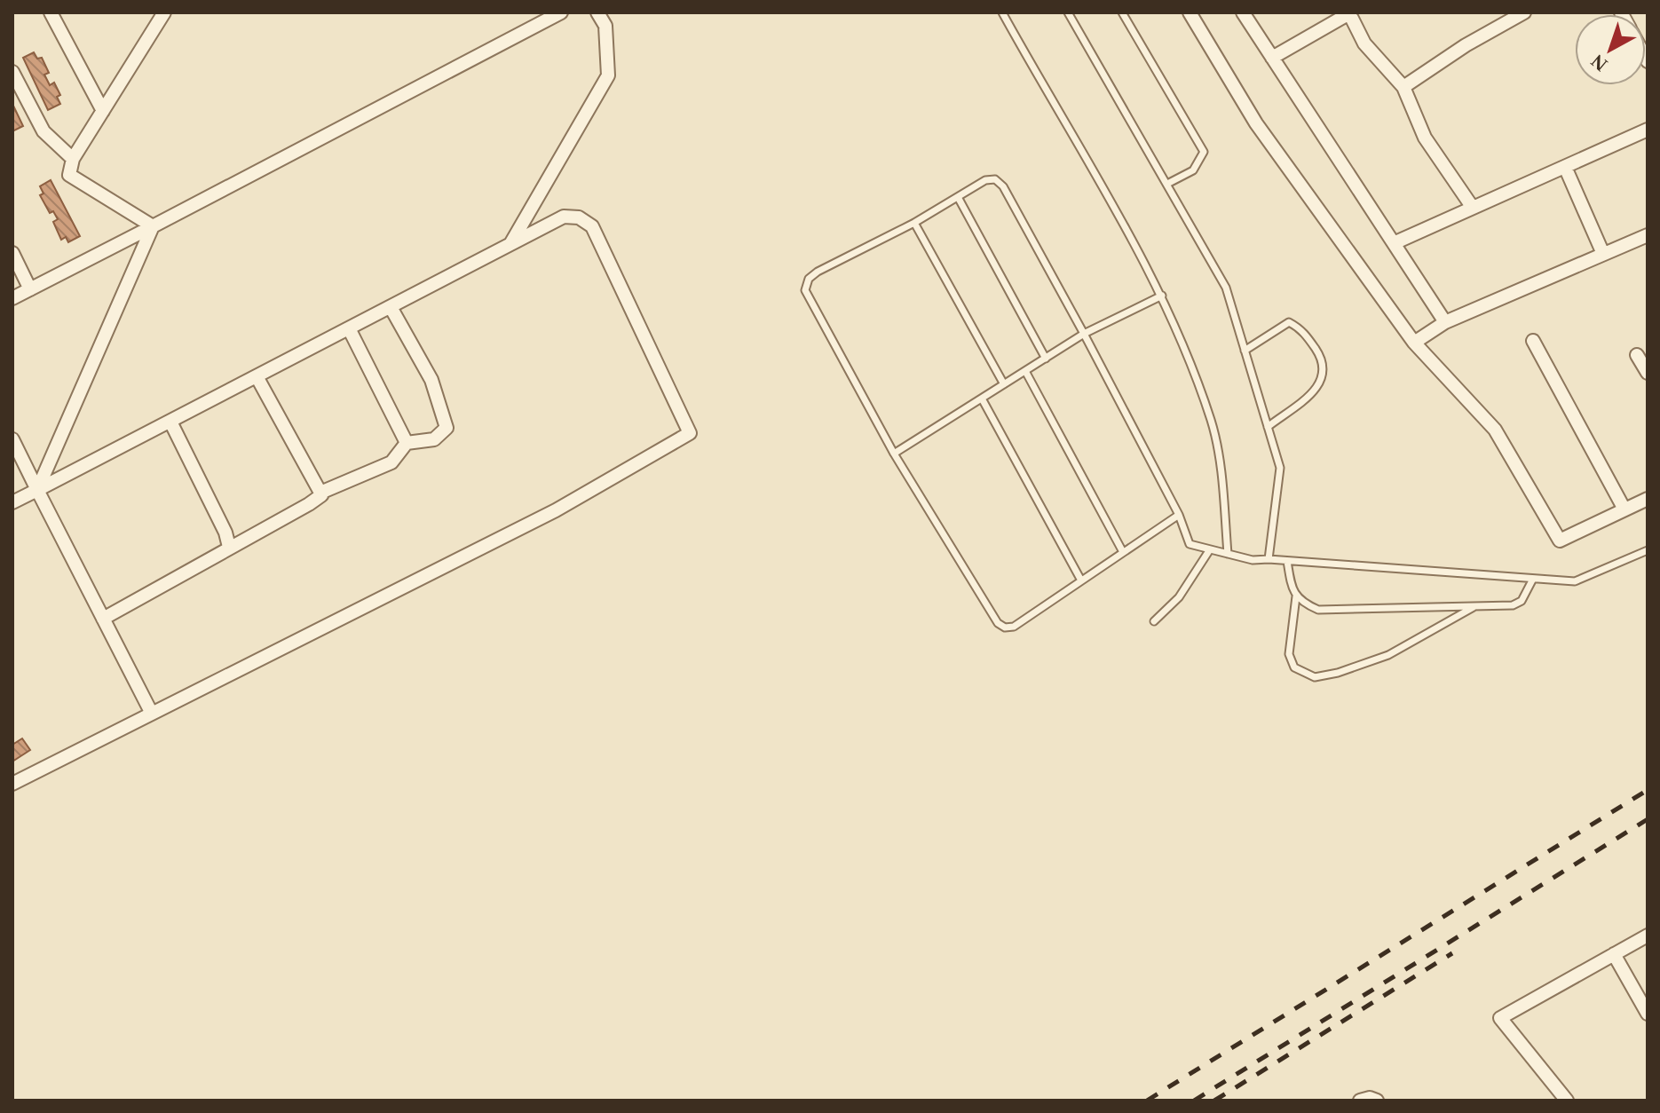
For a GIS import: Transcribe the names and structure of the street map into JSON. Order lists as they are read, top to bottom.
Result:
{
  "north": "bottom left"
}
